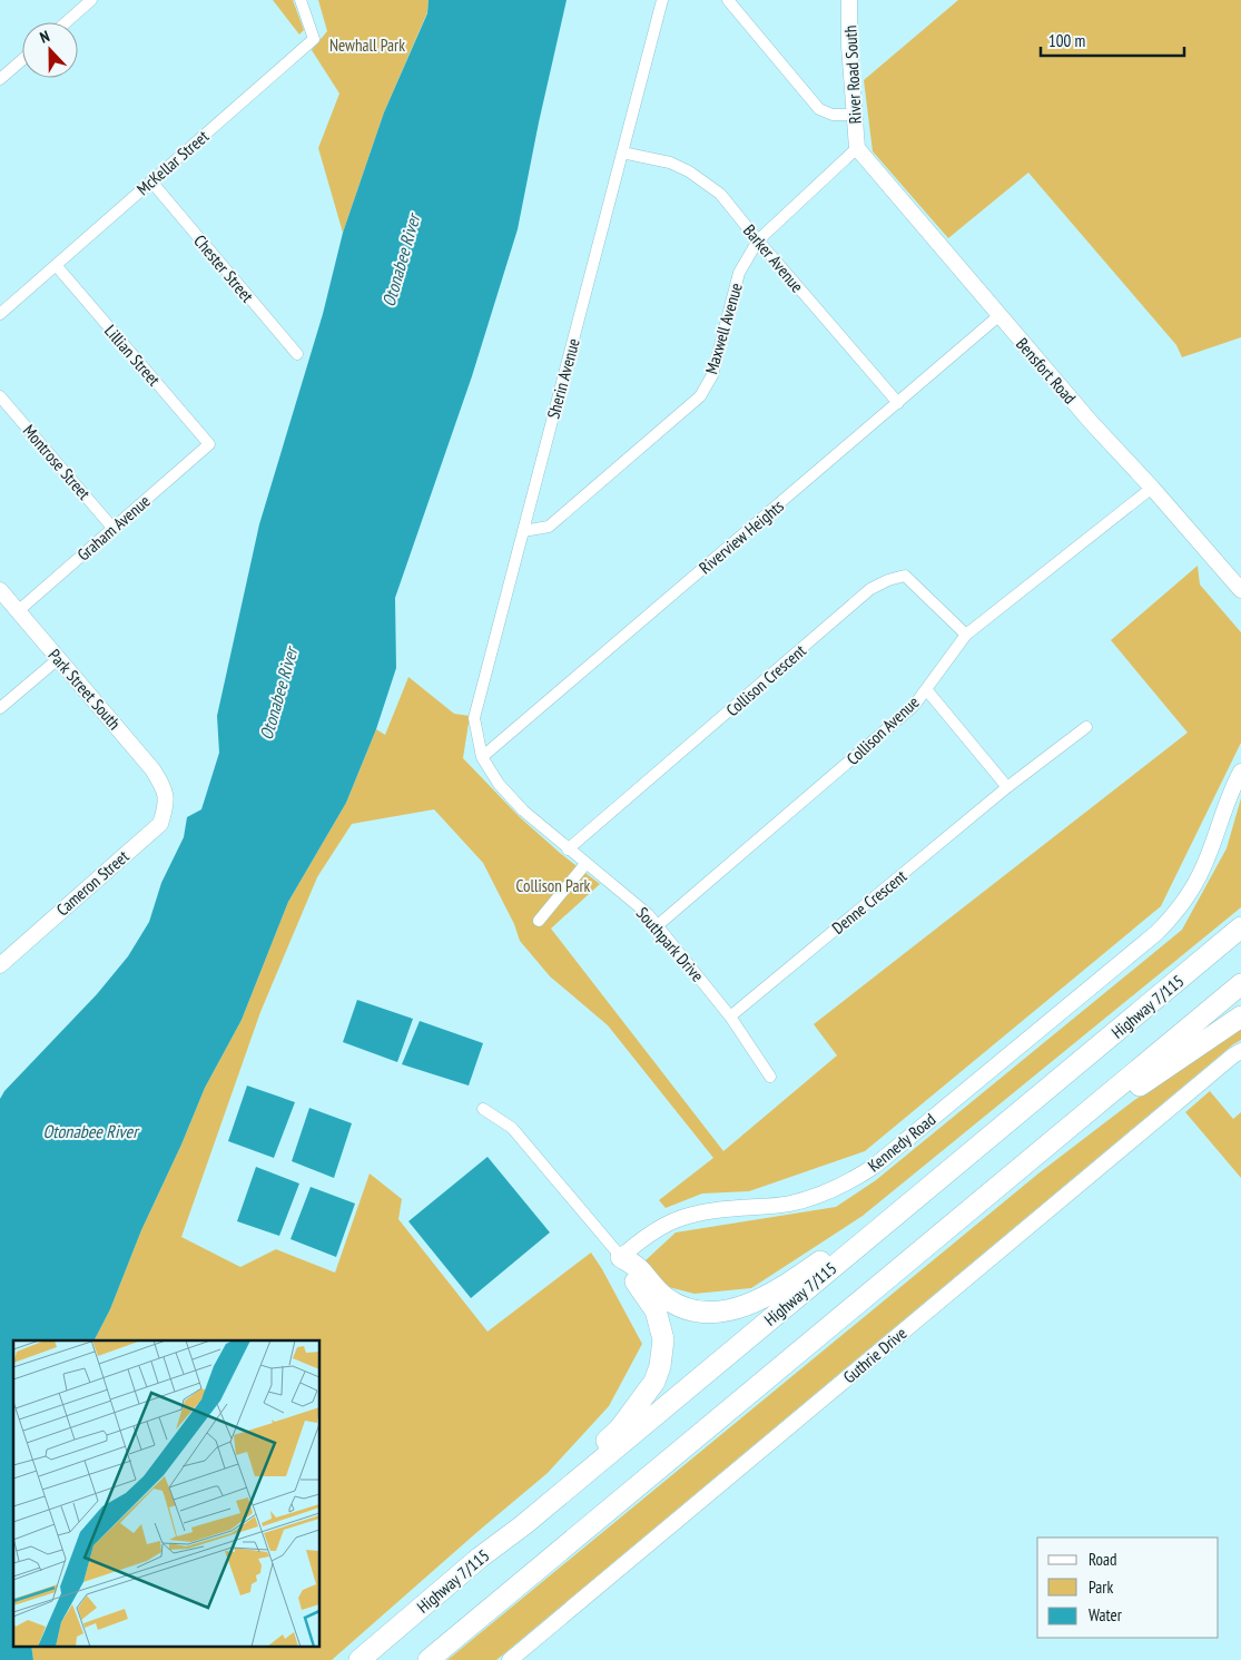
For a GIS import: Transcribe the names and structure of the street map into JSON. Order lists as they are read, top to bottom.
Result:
{
  "streets": {
    "highway": ["Highway 7/115"],
    "street": [
      "River Road South",
      "McKellar Street",
      "Barker Avenue",
      "Chester Street",
      "Maxwell Avenue",
      "Lillian Street",
      "Bensfort Road",
      "Sherin Avenue",
      "Montrose Street",
      "Graham Avenue",
      "Riverview Heights",
      "Collison Crescent",
      "Park Street South",
      "Collison Avenue",
      "Cameron Street",
      "Denne Crescent",
      "Southpark Drive",
      "Kennedy Road",
      "Guthrie Drive"
    ]
  },
  "crossings": [
    ["River Road South", "Maxwell Avenue"],
    ["River Road South", "Bensfort Road"],
    ["McKellar Street", "Chester Street"],
    ["McKellar Street", "Lillian Street"],
    ["Barker Avenue", "Maxwell Avenue"],
    ["Barker Avenue", "Sherin Avenue"],
    ["Barker Avenue", "Riverview Heights"],
    ["Maxwell Avenue", "Bensfort Road"],
    ["Maxwell Avenue", "Sherin Avenue"],
    ["Lillian Street", "Graham Avenue"],
    ["Bensfort Road", "Riverview Heights"],
    ["Bensfort Road", "Collison Avenue"],
    ["Sherin Avenue", "Riverview Heights"],
    ["Sherin Avenue", "Southpark Drive"],
    ["Montrose Street", "Graham Avenue"],
    ["Graham Avenue", "Park Street South"],
    ["Riverview Heights", "Southpark Drive"],
    ["Collison Crescent", "Collison Avenue"],
    ["Collison Crescent", "Southpark Drive"],
    ["Park Street South", "Cameron Street"],
    ["Collison Avenue", "Southpark Drive"],
    ["Denne Crescent", "Southpark Drive"]
  ],
  "water": ["Otonabee River"],
  "parks": ["Newhall Park", "Collison Park"],
  "legend": ["Road", "Park", "Water"],
  "scale_bar": "100 m",
  "north": "top"
}
